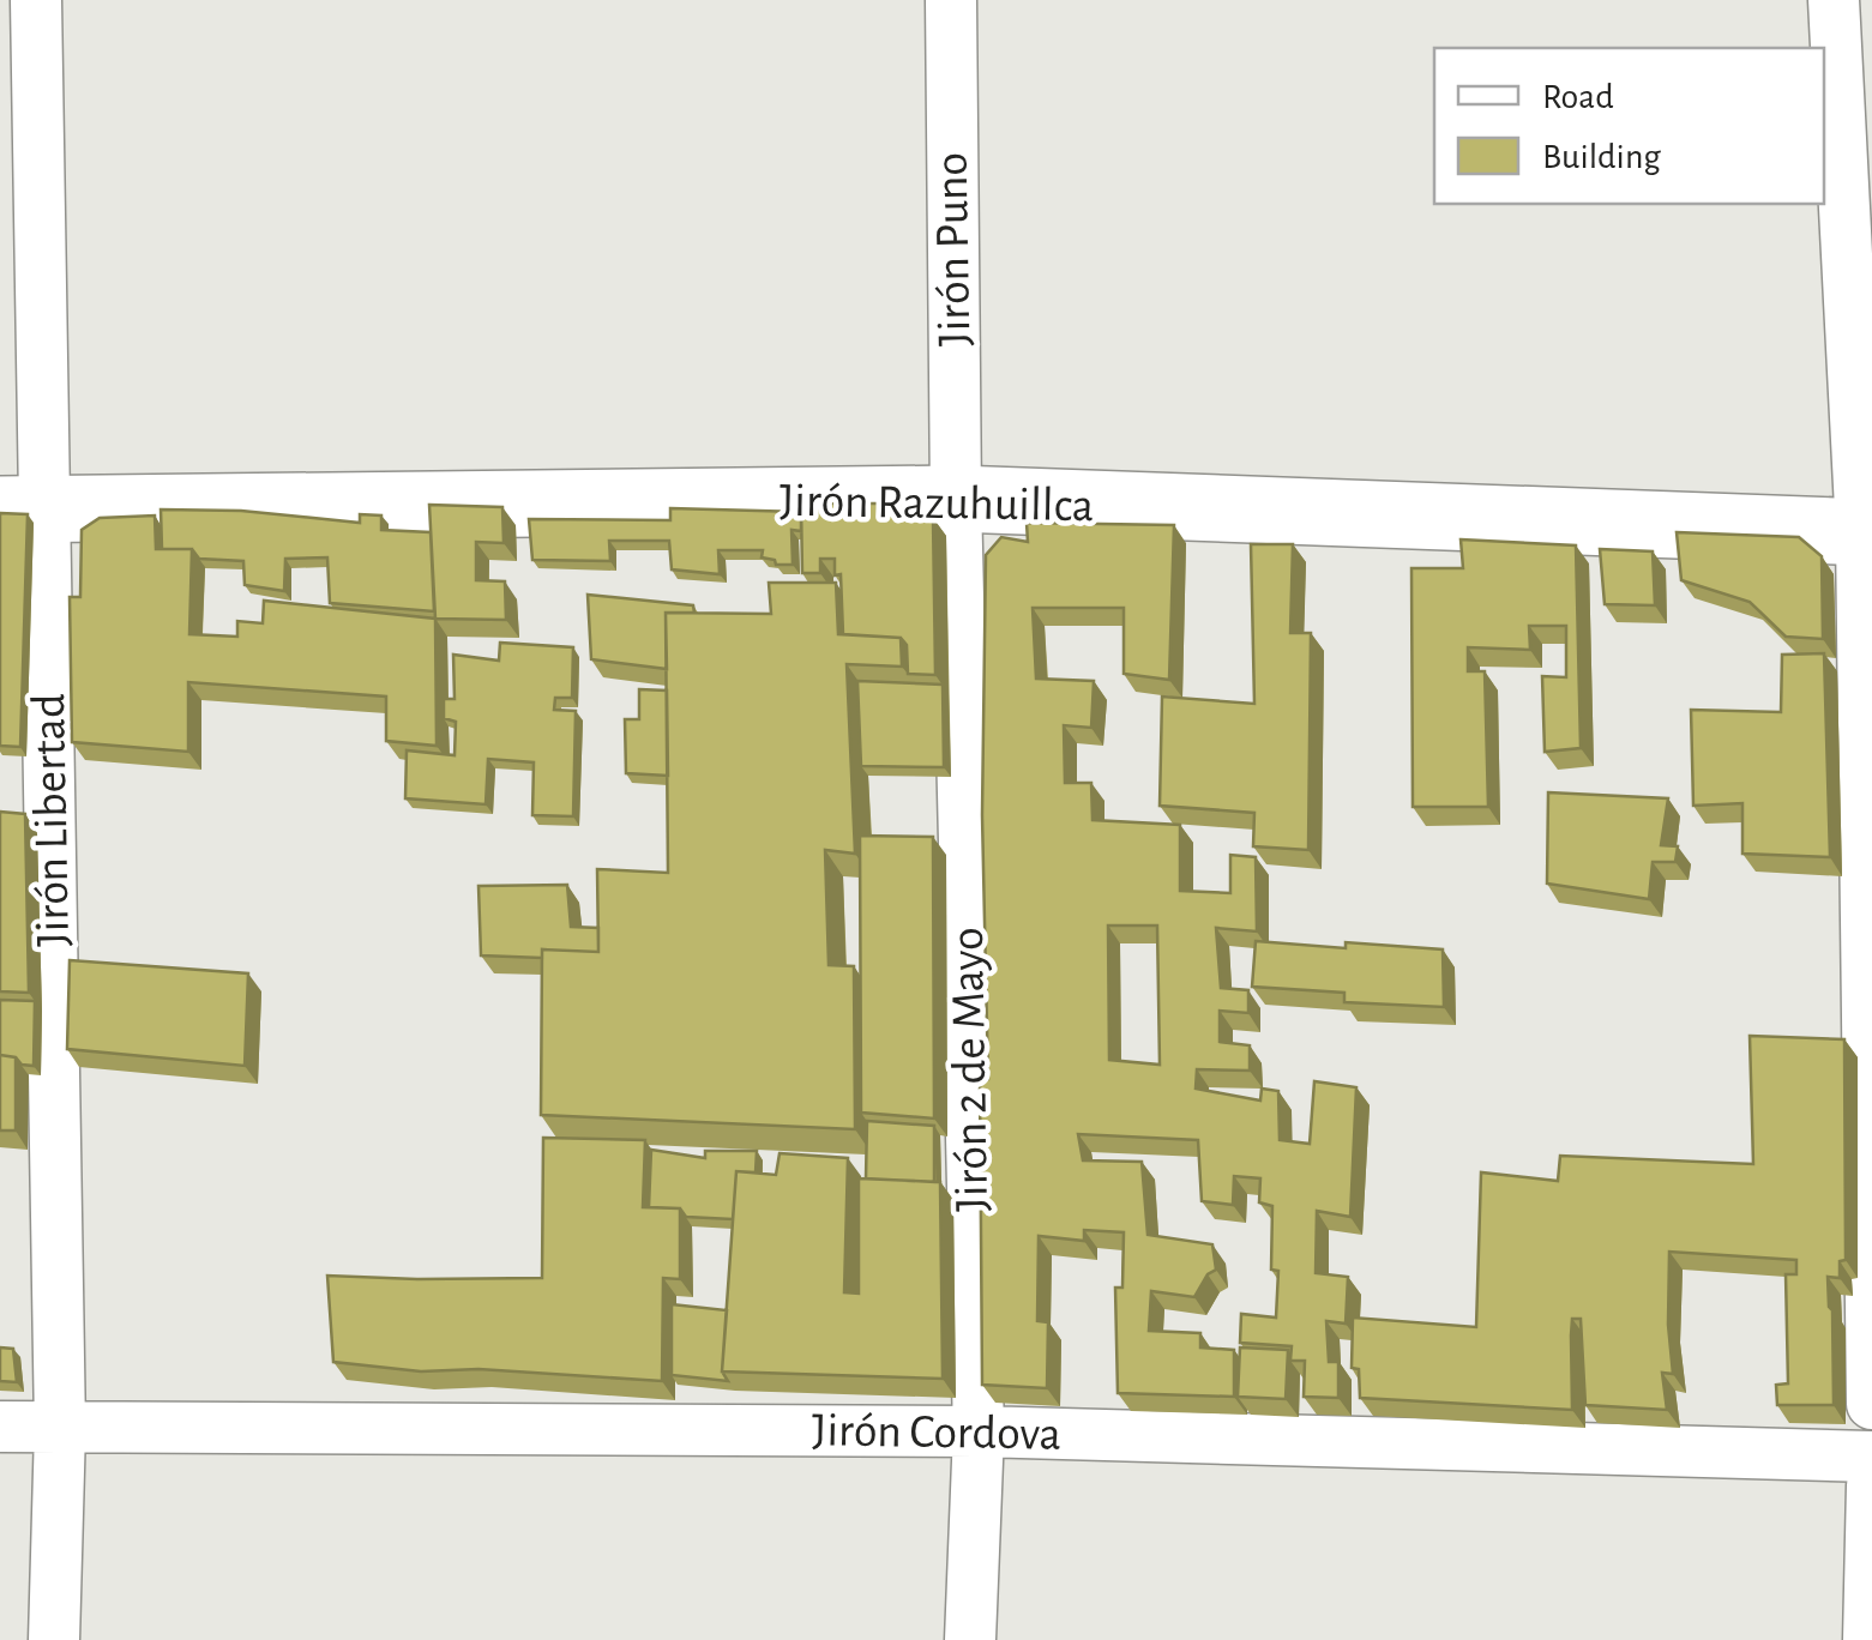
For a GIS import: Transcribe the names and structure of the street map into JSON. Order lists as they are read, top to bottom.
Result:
{
  "streets": {
    "street": [
      "Jirón Puno",
      "Jirón Razuhuillca",
      "Jirón Libertad",
      "Jirón 2 de Mayo",
      "Jirón Cordova"
    ]
  },
  "crossings": [
    ["Jirón Puno", "Jirón Razuhuillca"],
    ["Jirón Puno", "Jirón 2 de Mayo"],
    ["Jirón Razuhuillca", "Jirón Libertad"],
    ["Jirón Razuhuillca", "Jirón 2 de Mayo"],
    ["Jirón Libertad", "Jirón Cordova"],
    ["Jirón 2 de Mayo", "Jirón Cordova"]
  ],
  "legend": ["Road", "Building"]
}
